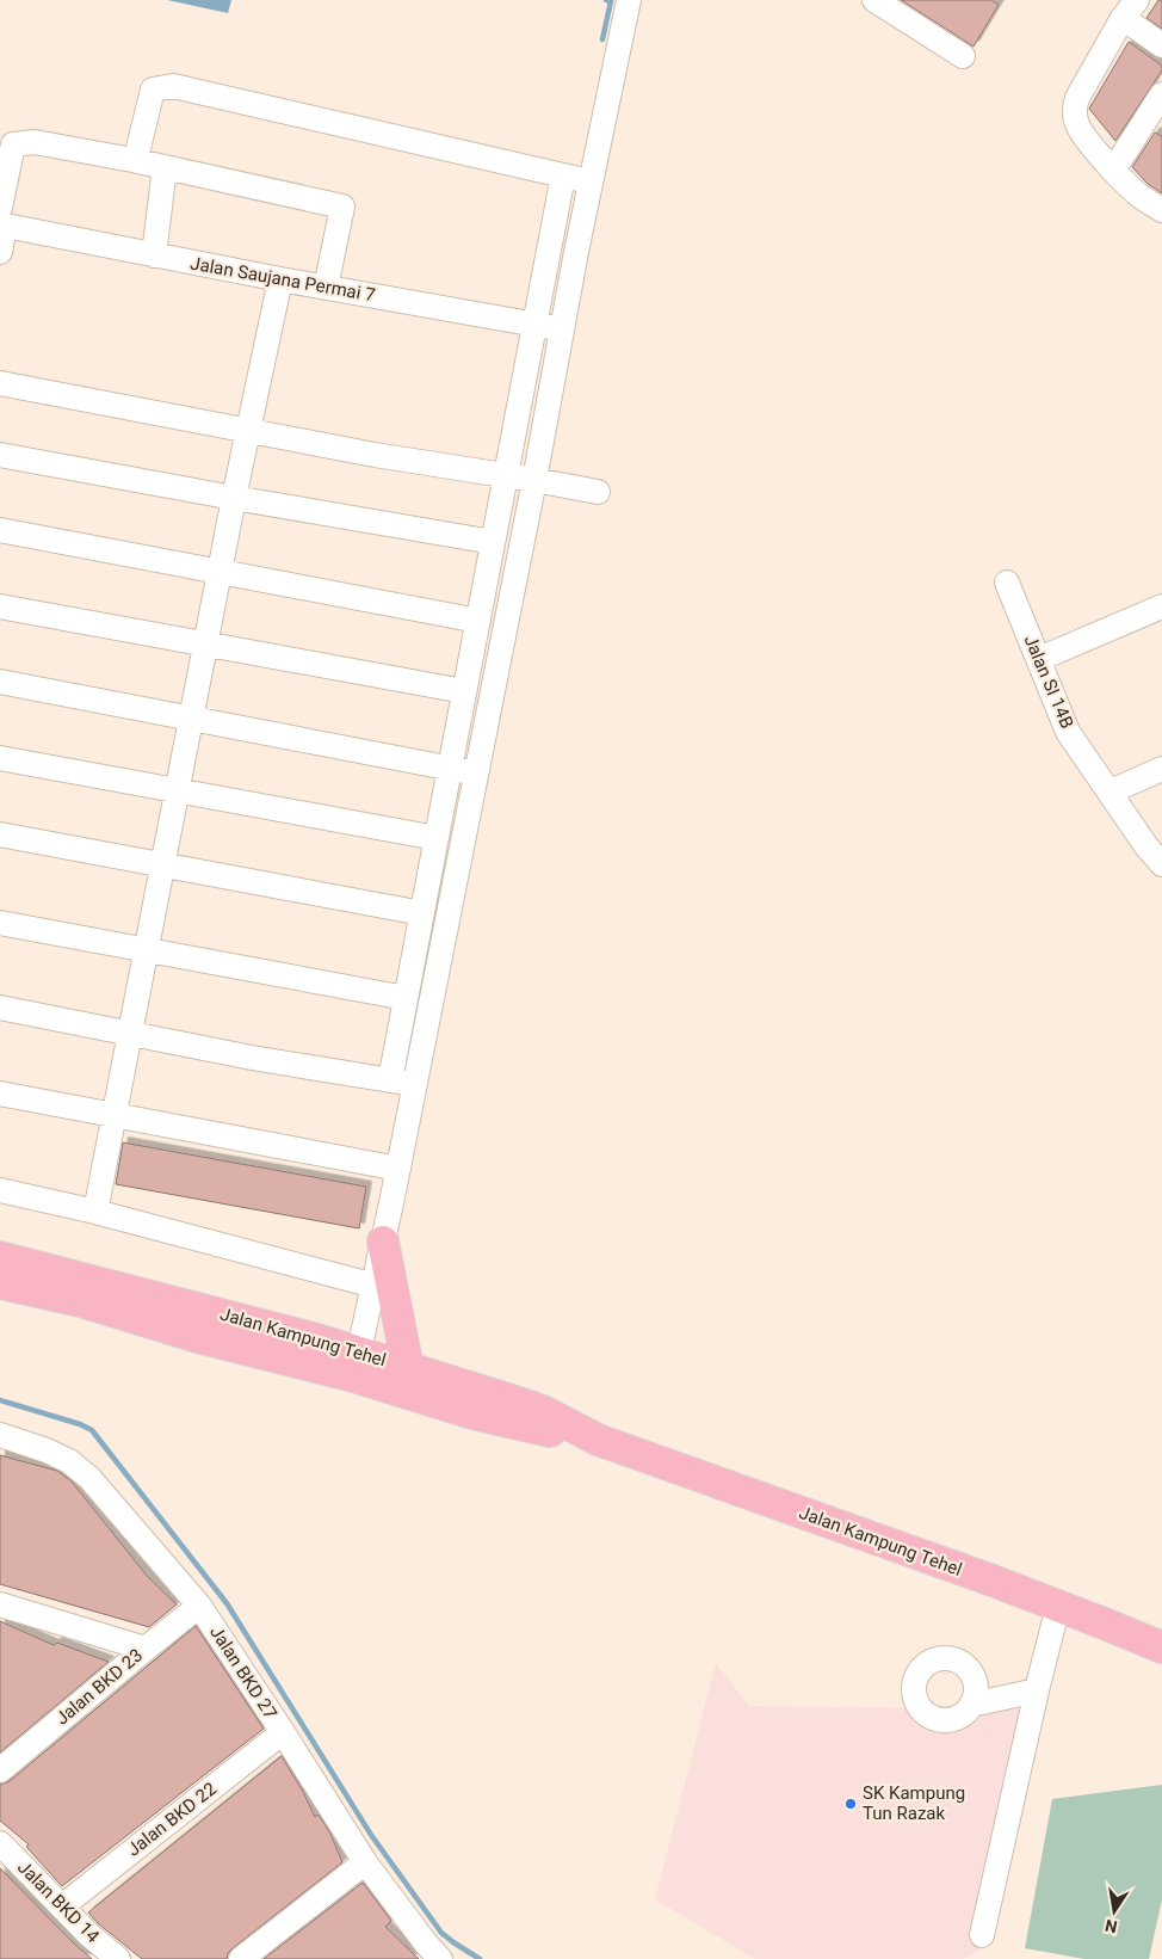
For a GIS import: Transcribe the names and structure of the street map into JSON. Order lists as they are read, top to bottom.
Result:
{
  "streets": {
    "main road": ["Jalan Kampung Tehel"],
    "street": [
      "Jalan Saujana Permai 7",
      "Jalan SI 14B",
      "Jalan BKD 27",
      "Jalan BKD 23",
      "Jalan BKD 22",
      "Jalan BKD 14"
    ]
  },
  "crossings": [
    ["Jalan BKD 27", "Jalan BKD 23"],
    ["Jalan BKD 27", "Jalan BKD 22"],
    ["Jalan BKD 22", "Jalan BKD 14"]
  ],
  "places": ["SK Kampung Tun Razak"],
  "north": "bottom"
}
